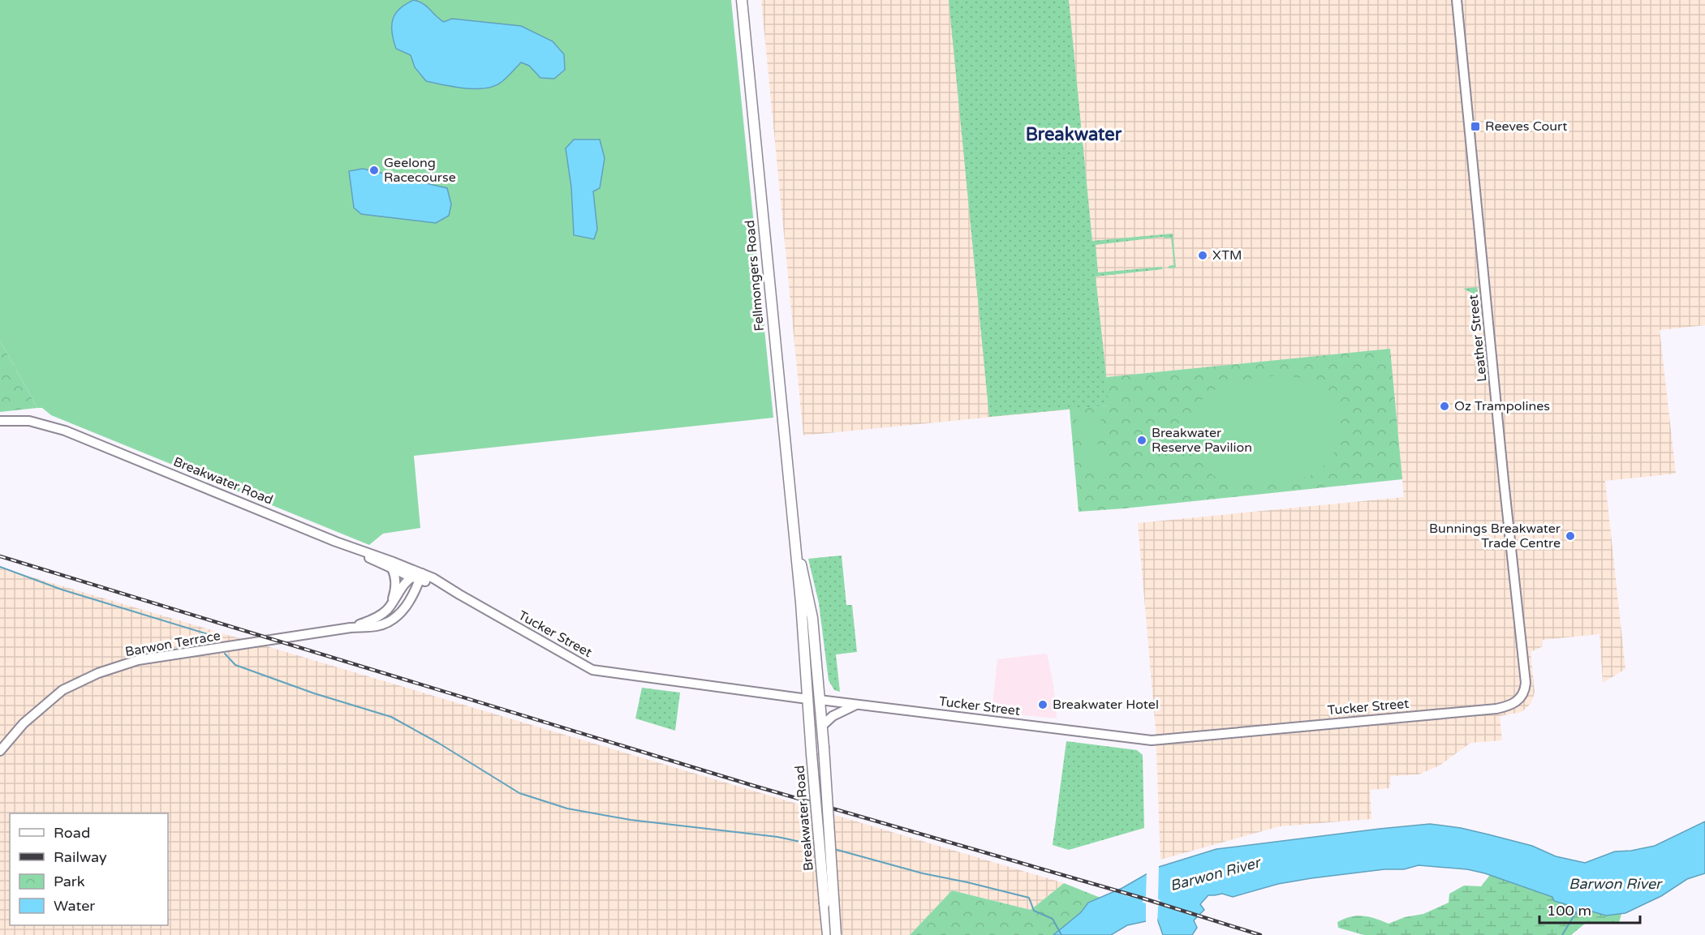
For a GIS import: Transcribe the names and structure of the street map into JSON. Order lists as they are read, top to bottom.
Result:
{
  "streets": {
    "main road": ["Fellmongers Road", "Breakwater Road", "Tucker Street"],
    "street": ["Leather Street", "Barwon Terrace"]
  },
  "crossings": [
    ["Fellmongers Road", "Breakwater Road"],
    ["Fellmongers Road", "Tucker Street"],
    ["Leather Street", "Tucker Street"],
    ["Breakwater Road", "Tucker Street"],
    ["Tucker Street", "Barwon Terrace"]
  ],
  "districts": ["Breakwater"],
  "water": ["Barwon River"],
  "places": {
    "transit": ["Reeves Court"],
    "other": [
      "Geelong Racecourse",
      "XTM",
      "Oz Trampolines",
      "Breakwater Reserve Pavilion",
      "Bunnings Breakwater Trade Centre",
      "Breakwater Hotel"
    ]
  },
  "legend": [
    "Road",
    "Railway",
    "Park",
    "Water"
  ],
  "scale_bar": "100 m"
}
